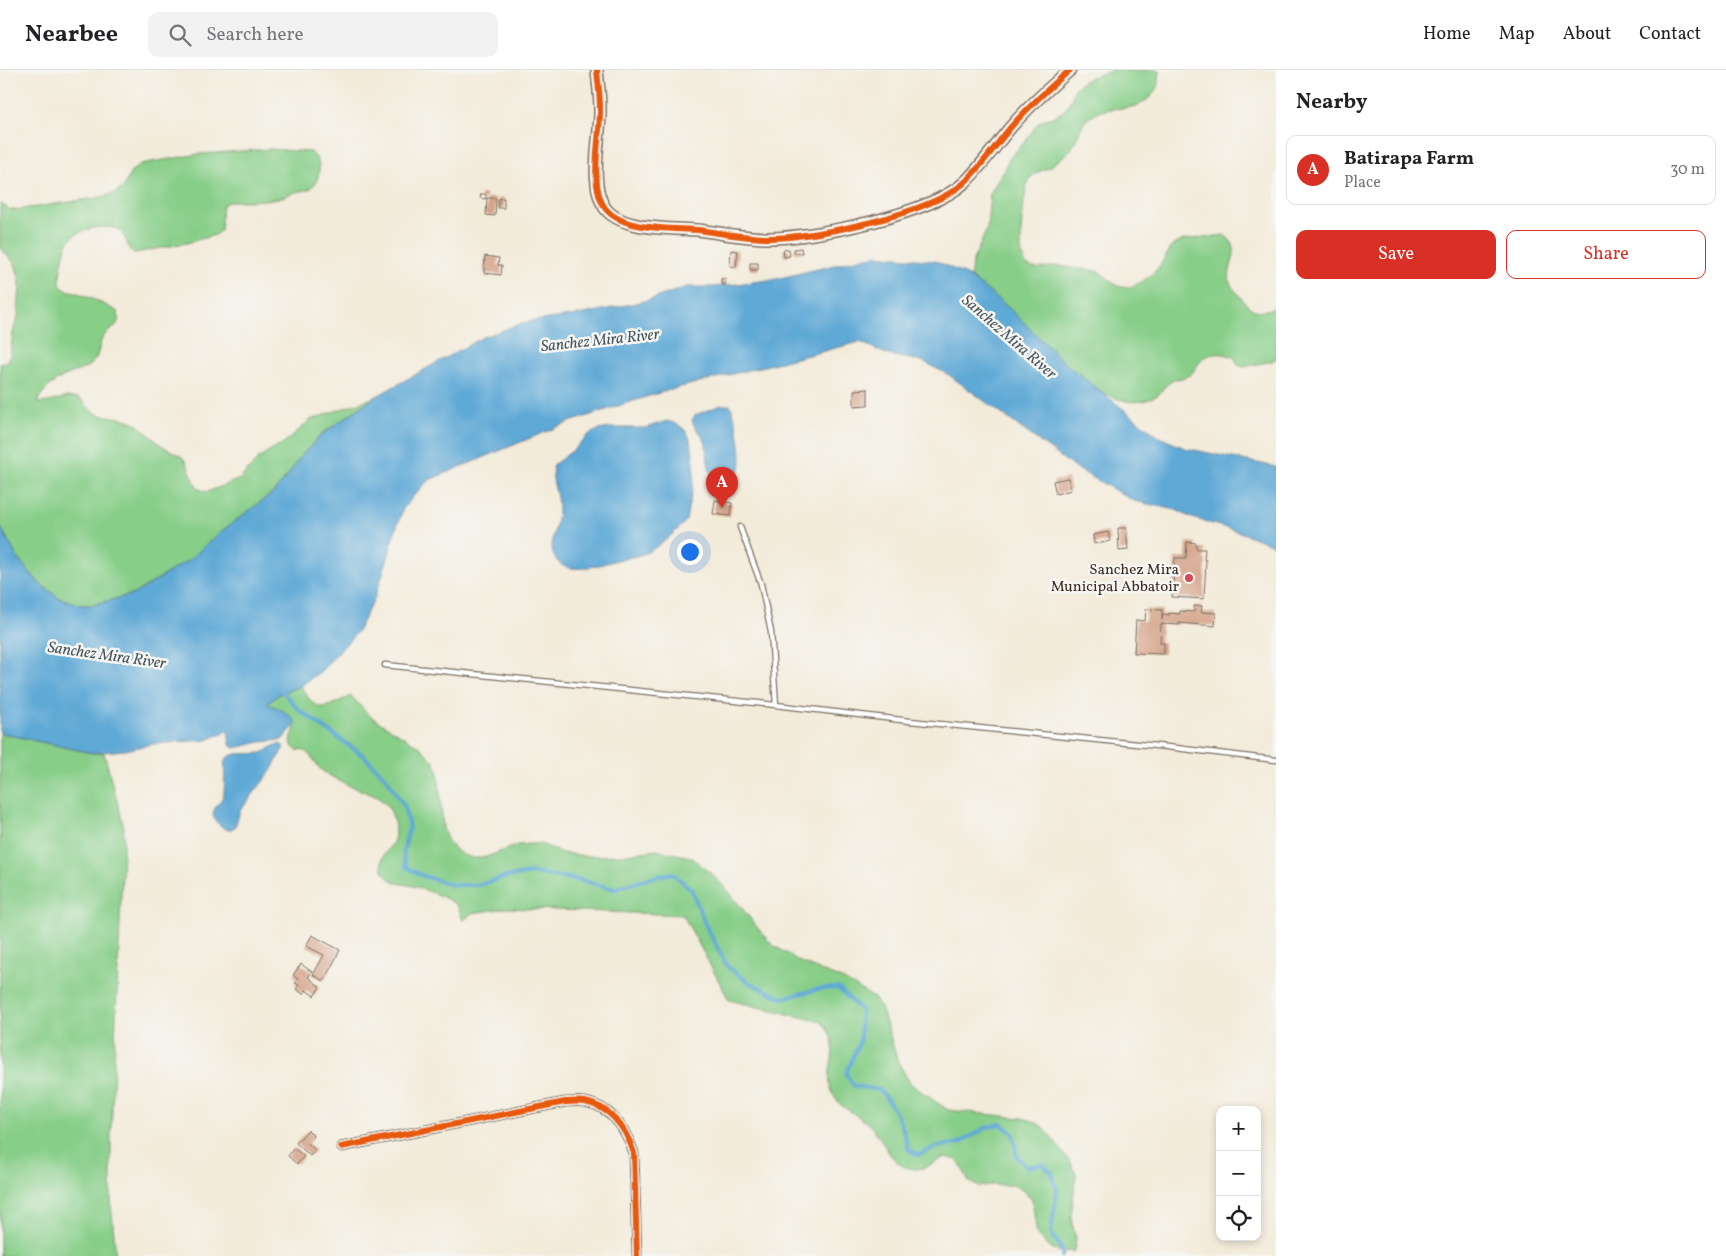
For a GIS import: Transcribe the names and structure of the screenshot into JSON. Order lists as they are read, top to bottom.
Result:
{
  "water": ["Sanchez Mira River"],
  "places": ["Sanchez Mira Municipal Abbatoir"],
  "page": {
    "header": "Nearbee",
    "search": "Search here",
    "nav": [
      "Home",
      "Map",
      "About",
      "Contact"
    ],
    "heading": "Nearby",
    "list": [
      {
        "mark": "A",
        "name": "Batirapa Farm",
        "note": "Place",
        "value": "30 m"
      }
    ],
    "buttons": ["Save", "Share"],
    "pins": "A",
    "map_buttons": ["+", "−"]
  }
}
